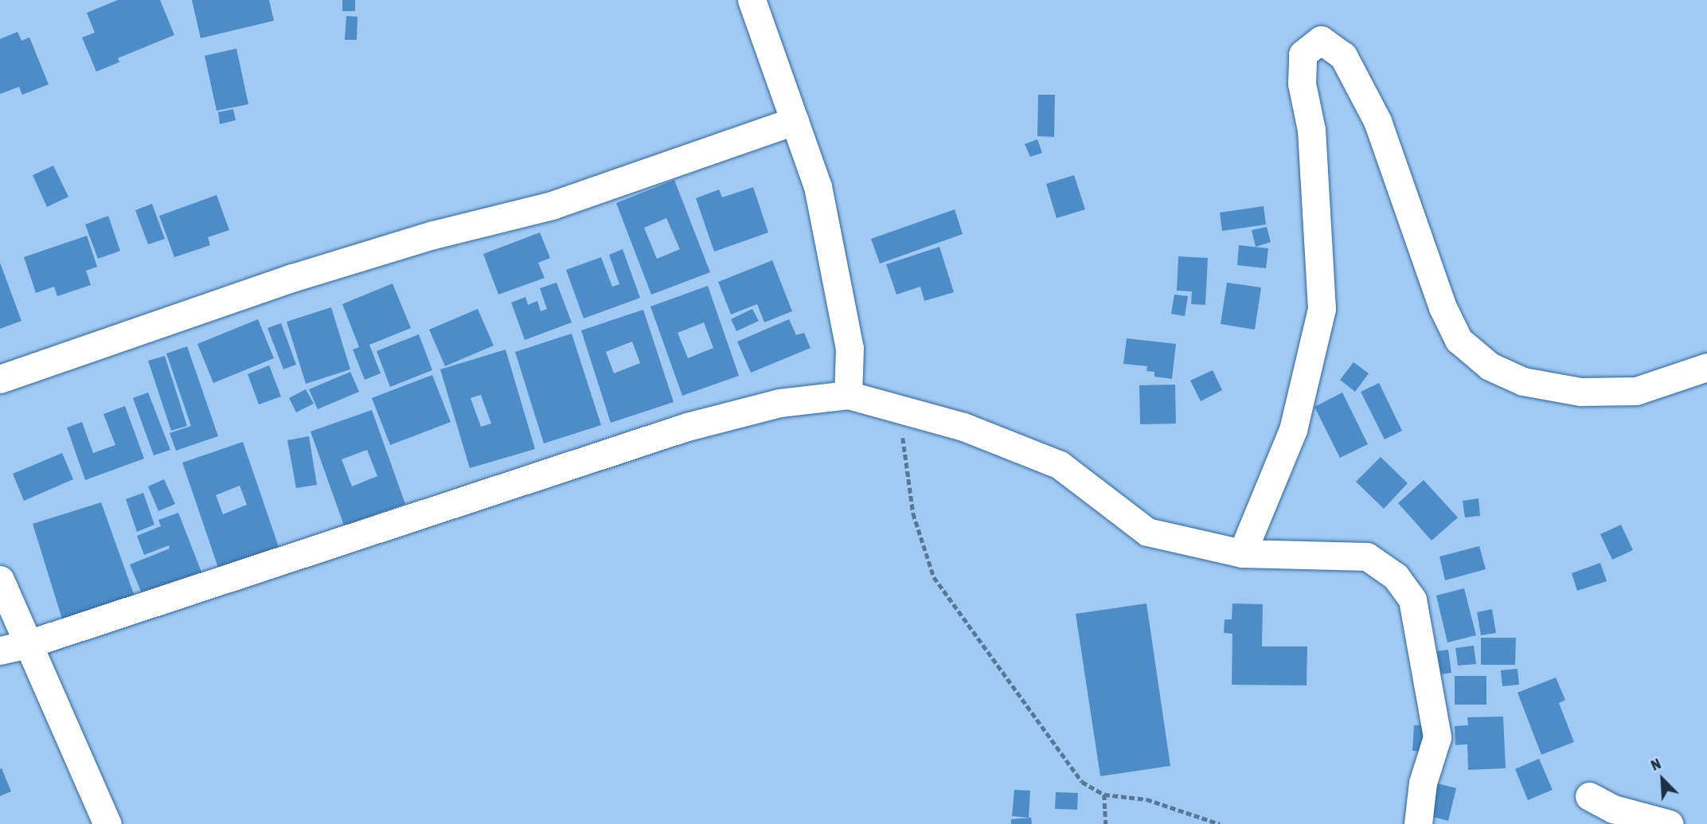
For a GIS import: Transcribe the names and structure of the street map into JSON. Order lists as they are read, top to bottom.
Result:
{
  "north": "top left"
}
